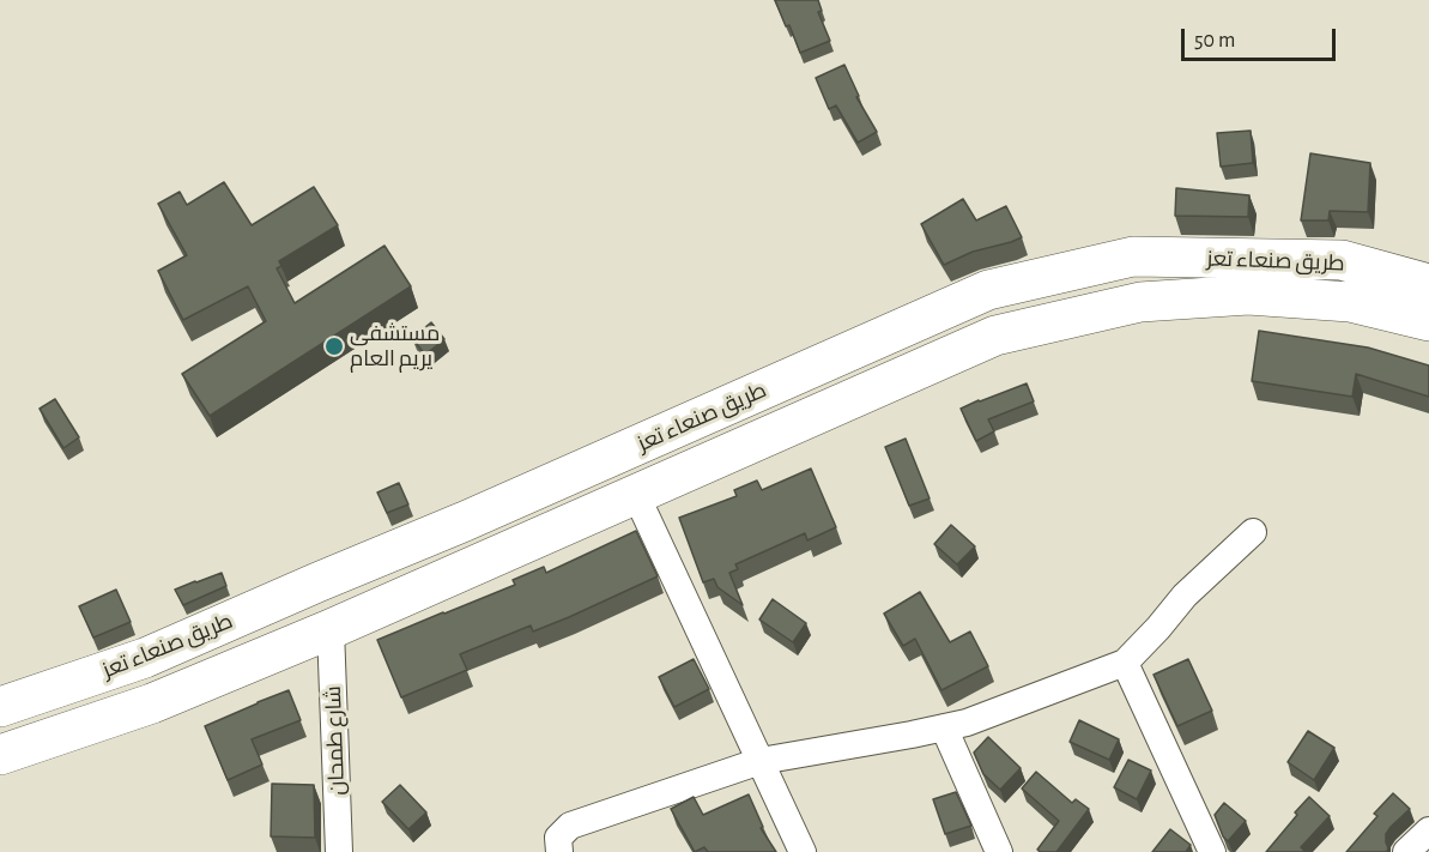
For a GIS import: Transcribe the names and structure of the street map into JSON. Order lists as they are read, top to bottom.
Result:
{
  "streets": {
    "highway": ["طريق صنعاء تعز"],
    "street": ["شارع طمحان"]
  },
  "crossings": [
    ["طريق صنعاء تعز", "شارع طمحان"]
  ],
  "places": ["مستشفى يريم العام"],
  "scale_bar": "50 m"
}
